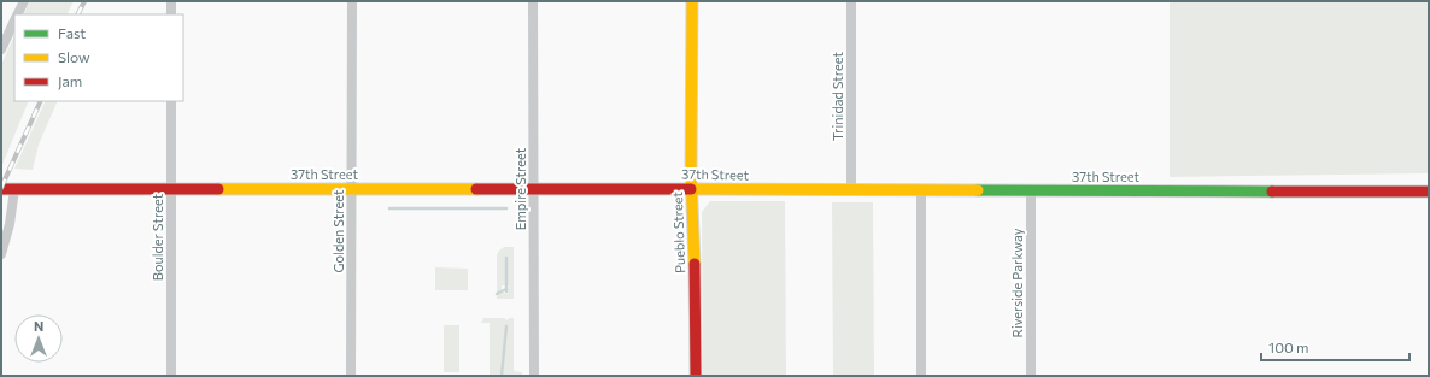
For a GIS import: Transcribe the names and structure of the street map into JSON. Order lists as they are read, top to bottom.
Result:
{
  "streets": {
    "main road": ["37th Street", "Pueblo Street"],
    "street": [
      "Trinidad Street",
      "Empire Street",
      "Golden Street",
      "Boulder Street",
      "Riverside Parkway"
    ]
  },
  "crossings": [
    ["Trinidad Street", "37th Street"],
    ["37th Street", "Empire Street"],
    ["37th Street", "Golden Street"],
    ["37th Street", "Pueblo Street"],
    ["37th Street", "Boulder Street"],
    ["37th Street", "Riverside Parkway"]
  ],
  "legend": ["Fast", "Slow", "Jam"],
  "scale_bar": "100 m",
  "north": "top"
}
